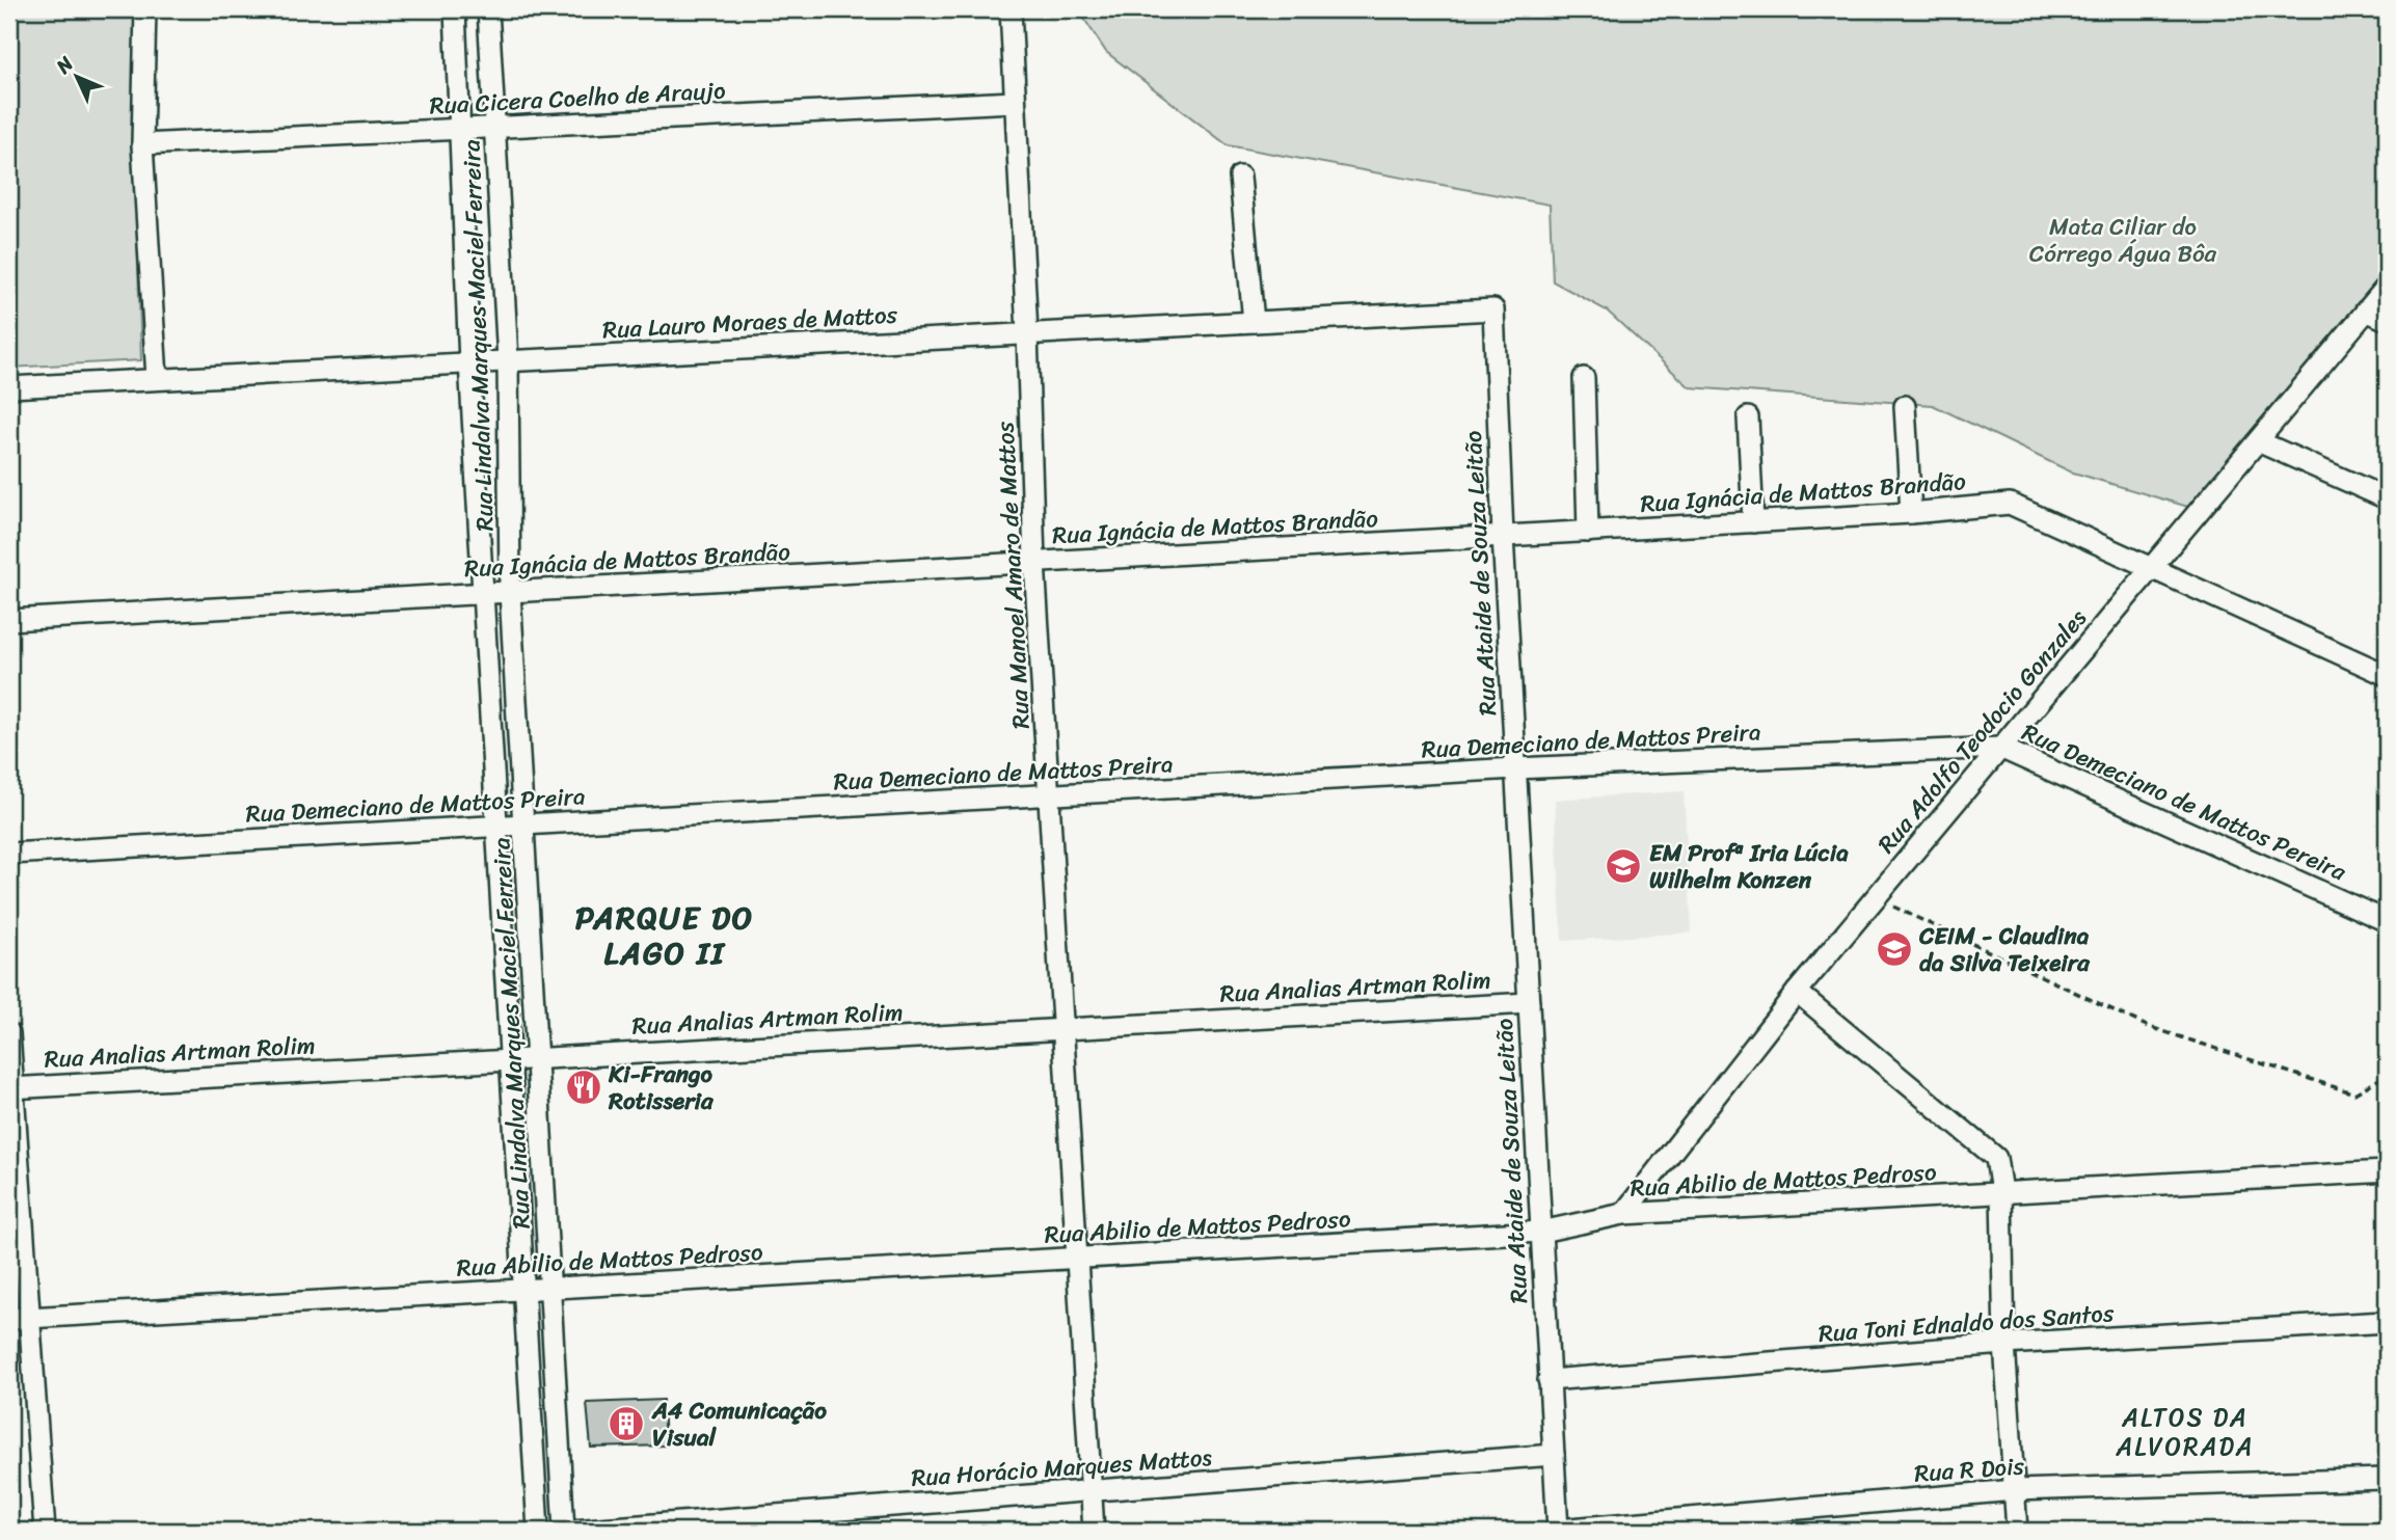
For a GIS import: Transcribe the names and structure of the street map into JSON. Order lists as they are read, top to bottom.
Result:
{
  "streets": {
    "street": [
      "Rua Cicera Coelho de Araujo",
      "Rua Lauro Moraes de Mattos",
      "Rua Lindalva Marques Maciel Ferreira",
      "Rua Ignácia de Mattos Brandão",
      "Rua Ataide de Souza Leitão",
      "Rua Manoel Amaro de Mattos",
      "Rua Adolfo Teodocio Gonzales",
      "Rua Demeciano de Mattos Preira",
      "Rua Demeciano de Mattos Pereira",
      "Rua Analias Artman Rolim",
      "Rua Abilio de Mattos Pedroso",
      "Rua Toni Ednaldo dos Santos",
      "Rua Horácio Marques Mattos",
      "Rua R Dois"
    ]
  },
  "crossings": [
    ["Rua Cicera Coelho de Araujo", "Rua Lindalva Marques Maciel Ferreira"],
    ["Rua Cicera Coelho de Araujo", "Rua Manoel Amaro de Mattos"],
    ["Rua Lauro Moraes de Mattos", "Rua Lindalva Marques Maciel Ferreira"],
    ["Rua Lauro Moraes de Mattos", "Rua Ataide de Souza Leitão"],
    ["Rua Lauro Moraes de Mattos", "Rua Manoel Amaro de Mattos"],
    ["Rua Lindalva Marques Maciel Ferreira", "Rua Ignácia de Mattos Brandão"],
    ["Rua Lindalva Marques Maciel Ferreira", "Rua Demeciano de Mattos Preira"],
    ["Rua Lindalva Marques Maciel Ferreira", "Rua Analias Artman Rolim"],
    ["Rua Lindalva Marques Maciel Ferreira", "Rua Abilio de Mattos Pedroso"],
    ["Rua Ignácia de Mattos Brandão", "Rua Ataide de Souza Leitão"],
    ["Rua Ignácia de Mattos Brandão", "Rua Manoel Amaro de Mattos"],
    ["Rua Ignácia de Mattos Brandão", "Rua Adolfo Teodocio Gonzales"],
    ["Rua Ataide de Souza Leitão", "Rua Demeciano de Mattos Preira"],
    ["Rua Ataide de Souza Leitão", "Rua Analias Artman Rolim"],
    ["Rua Ataide de Souza Leitão", "Rua Abilio de Mattos Pedroso"],
    ["Rua Ataide de Souza Leitão", "Rua Toni Ednaldo dos Santos"],
    ["Rua Ataide de Souza Leitão", "Rua Horácio Marques Mattos"],
    ["Rua Ataide de Souza Leitão", "Rua R Dois"],
    ["Rua Manoel Amaro de Mattos", "Rua Demeciano de Mattos Preira"],
    ["Rua Manoel Amaro de Mattos", "Rua Analias Artman Rolim"],
    ["Rua Manoel Amaro de Mattos", "Rua Abilio de Mattos Pedroso"],
    ["Rua Manoel Amaro de Mattos", "Rua Horácio Marques Mattos"],
    ["Rua Adolfo Teodocio Gonzales", "Rua Demeciano de Mattos Preira"],
    ["Rua Adolfo Teodocio Gonzales", "Rua Demeciano de Mattos Pereira"],
    ["Rua Adolfo Teodocio Gonzales", "Rua Abilio de Mattos Pedroso"],
    ["Rua Demeciano de Mattos Preira", "Rua Demeciano de Mattos Pereira"]
  ],
  "districts": ["PARQUE DO LAGO II", "ALTOS DA ALVORADA"],
  "parks": ["Mata Ciliar do Córrego Água Bôa"],
  "places": {
    "school or university": ["EM Profª Iria Lúcia Wilhelm Konzen", "CEIM - Claudina da Silva Teixeira"],
    "restaurant": ["Ki-Frango Rotisseria"],
    "building": ["A4 Comunicação Visual"]
  },
  "north": "top left"
}
